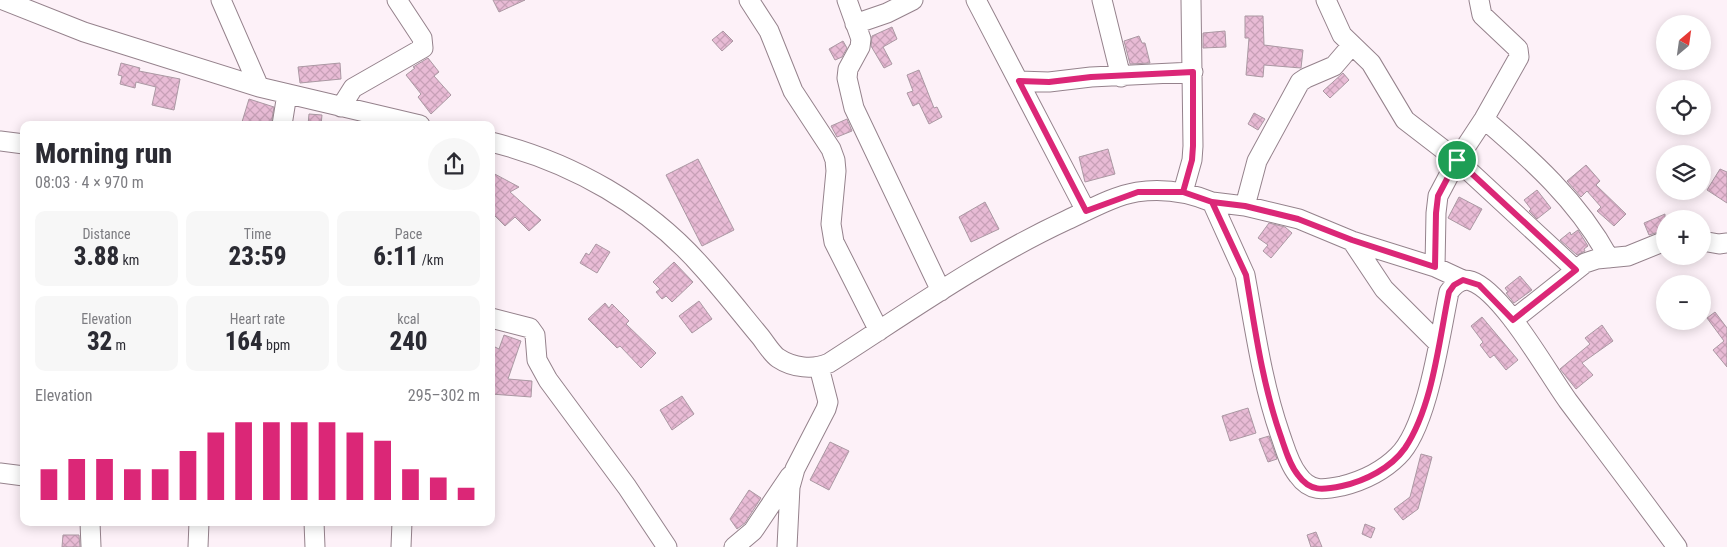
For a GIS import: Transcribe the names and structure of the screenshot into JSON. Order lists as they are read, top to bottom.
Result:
{
  "north": "top right",
  "page": {
    "map_buttons": ["+", "−"],
    "heading": ["Morning run", "08:03 · 4 × 970 m"],
    "stats": [
      ["Distance", "3.88 km"],
      ["Time", "23:59"],
      ["Pace", "6:11 /km"],
      ["Elevation", "32 m"],
      ["Heart rate", "164 bpm"],
      ["kcal", "240"]
    ],
    "chart": ["Elevation", "295–302 m"]
  }
}
